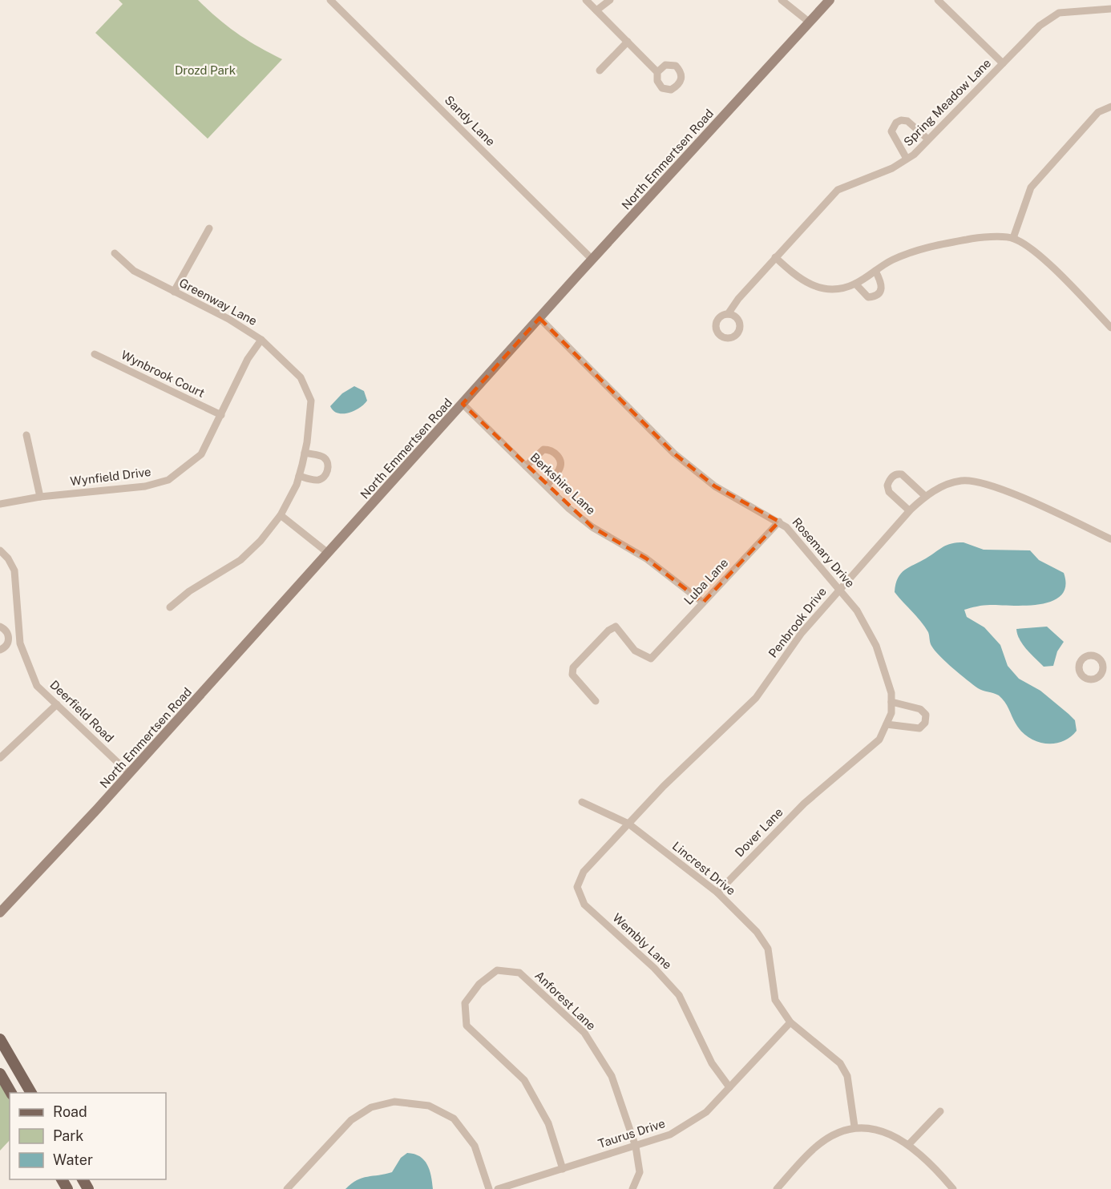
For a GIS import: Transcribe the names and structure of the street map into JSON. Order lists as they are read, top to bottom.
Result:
{
  "streets": {
    "street": [
      "Spring Meadow Lane",
      "Sandy Lane",
      "North Emmertsen Road",
      "Greenway Lane",
      "Wynbrook Court",
      "Wynfield Drive",
      "Berkshire Lane",
      "Rosemary Drive",
      "Luba Lane",
      "Penbrook Drive",
      "Deerfield Road",
      "Dover Lane",
      "Lincrest Drive",
      "Wembly Lane",
      "Anforest Lane",
      "Taurus Drive"
    ]
  },
  "crossings": [
    ["Sandy Lane", "North Emmertsen Road"],
    ["North Emmertsen Road", "Berkshire Lane"],
    ["North Emmertsen Road", "Rosemary Drive"],
    ["North Emmertsen Road", "Deerfield Road"],
    ["Greenway Lane", "Wynfield Drive"],
    ["Wynbrook Court", "Wynfield Drive"],
    ["Berkshire Lane", "Luba Lane"],
    ["Rosemary Drive", "Luba Lane"],
    ["Rosemary Drive", "Penbrook Drive"],
    ["Rosemary Drive", "Dover Lane"],
    ["Penbrook Drive", "Lincrest Drive"],
    ["Penbrook Drive", "Wembly Lane"],
    ["Dover Lane", "Lincrest Drive"],
    ["Lincrest Drive", "Wembly Lane"],
    ["Lincrest Drive", "Taurus Drive"],
    ["Wembly Lane", "Taurus Drive"],
    ["Anforest Lane", "Taurus Drive"]
  ],
  "parks": ["Drozd Park"],
  "legend": ["Road", "Park", "Water"]
}
